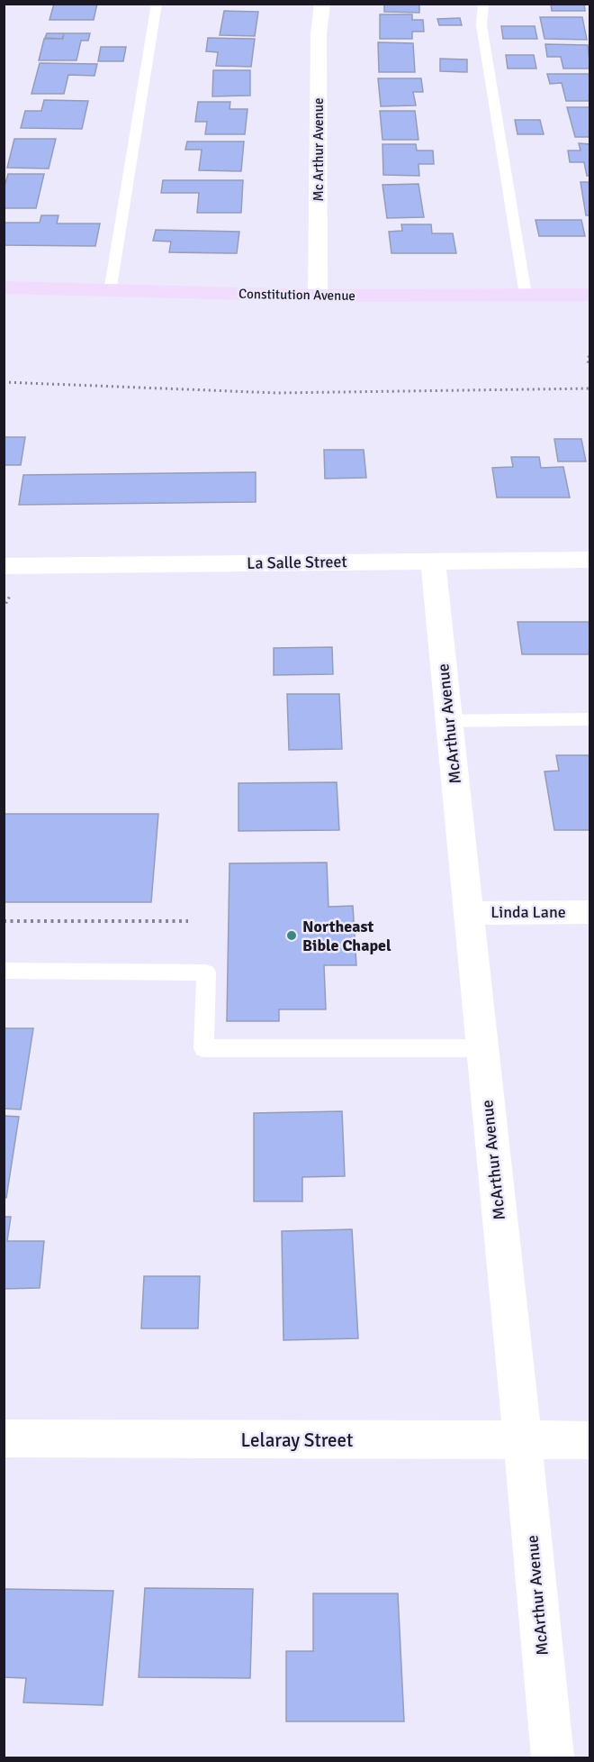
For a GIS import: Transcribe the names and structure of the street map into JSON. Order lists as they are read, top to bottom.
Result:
{
  "streets": {
    "main road": ["Constitution Avenue"],
    "street": [
      "Mc Arthur Avenue",
      "La Salle Street",
      "McArthur Avenue",
      "Linda Lane",
      "Lelaray Street"
    ]
  },
  "crossings": [
    ["Mc Arthur Avenue", "Constitution Avenue"],
    ["La Salle Street", "McArthur Avenue"],
    ["McArthur Avenue", "Linda Lane"],
    ["McArthur Avenue", "Lelaray Street"]
  ],
  "places": ["Northeast Bible Chapel"]
}
